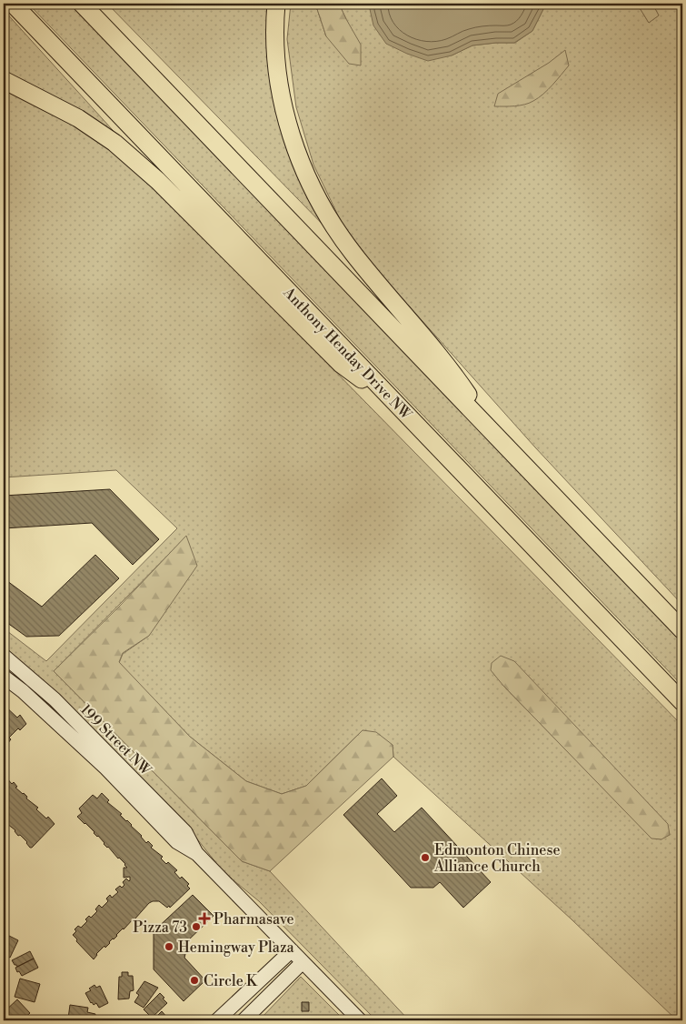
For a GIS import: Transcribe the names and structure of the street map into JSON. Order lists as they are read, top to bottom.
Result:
{
  "streets": {
    "highway": ["Anthony Henday Drive NW"],
    "main road": ["199 Street NW"]
  },
  "places": {
    "other": [
      "Edmonton Chinese Alliance Church",
      "Pizza 73",
      "Hemingway Plaza",
      "Circle K"
    ],
    "health": ["Pharmasave"]
  }
}
